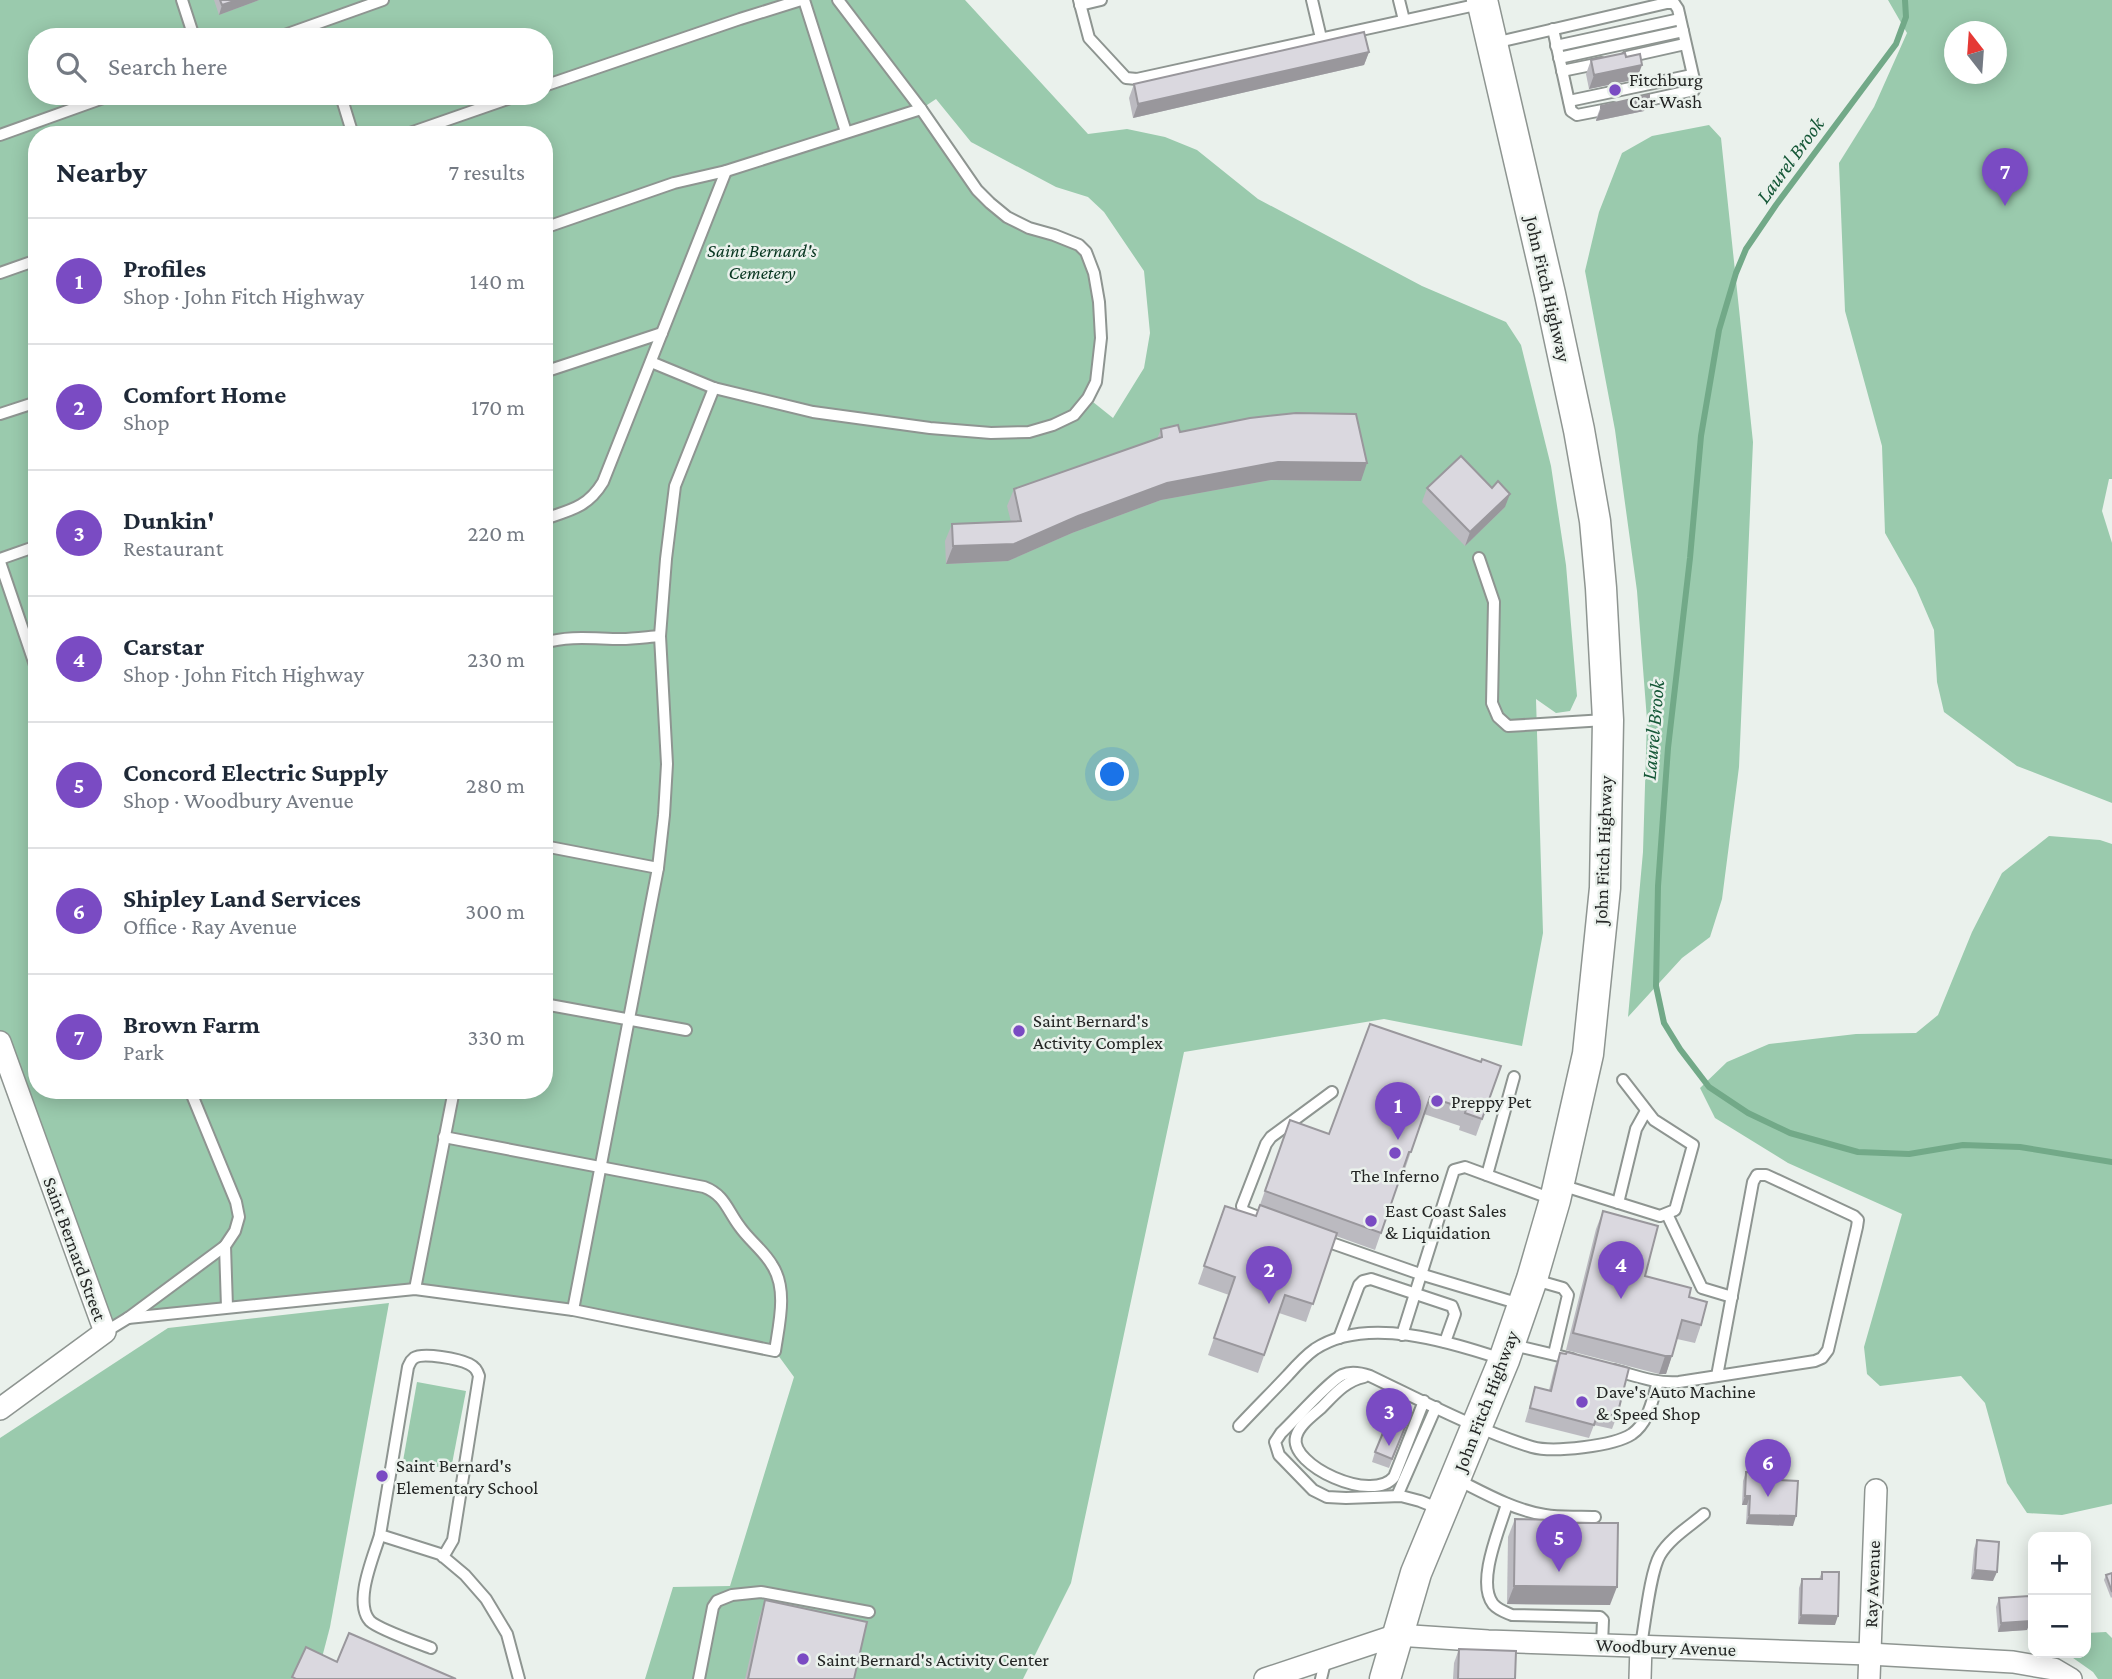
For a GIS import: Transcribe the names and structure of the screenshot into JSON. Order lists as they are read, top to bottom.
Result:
{
  "streets": {
    "main road": ["John Fitch Highway"],
    "street": ["Saint Bernard Street", "Ray Avenue", "Woodbury Avenue"]
  },
  "crossings": [
    ["John Fitch Highway", "Woodbury Avenue"],
    ["Ray Avenue", "Woodbury Avenue"]
  ],
  "water": ["Laurel Brook"],
  "parks": ["Saint Bernard's Cemetery"],
  "places": [
    "Fitchburg Car Wash",
    "Saint Bernard's Activity Complex",
    "Preppy Pet",
    "The Inferno",
    "East Coast Sales & Liquidation",
    "Dave's Auto Machine & Speed Shop",
    "Saint Bernard's Elementary School",
    "Saint Bernard's Activity Center"
  ],
  "north": "top",
  "page": {
    "search": "Search here",
    "heading": ["Nearby", "7 results"],
    "pins": [
      "7",
      "1",
      "4",
      "2",
      "3",
      "6",
      "5"
    ],
    "list": [
      {
        "mark": "1",
        "name": "Profiles",
        "note": "Shop · John Fitch Highway",
        "value": "140 m"
      },
      {
        "mark": "2",
        "name": "Comfort Home",
        "note": "Shop",
        "value": "170 m"
      },
      {
        "mark": "3",
        "name": "Dunkin'",
        "note": "Restaurant",
        "value": "220 m"
      },
      {
        "mark": "4",
        "name": "Carstar",
        "note": "Shop · John Fitch Highway",
        "value": "230 m"
      },
      {
        "mark": "5",
        "name": "Concord Electric Supply",
        "note": "Shop · Woodbury Avenue",
        "value": "280 m"
      },
      {
        "mark": "6",
        "name": "Shipley Land Services",
        "note": "Office · Ray Avenue",
        "value": "300 m"
      },
      {
        "mark": "7",
        "name": "Brown Farm",
        "note": "Park",
        "value": "330 m"
      }
    ],
    "map_buttons": ["+", "−"]
  }
}
